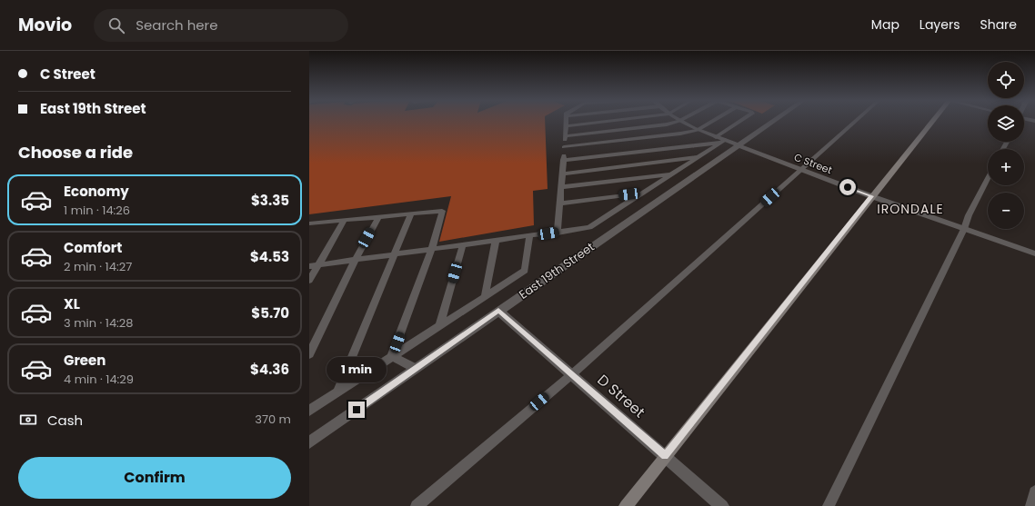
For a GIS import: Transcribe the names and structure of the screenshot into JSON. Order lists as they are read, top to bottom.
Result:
{
  "streets": {
    "street": ["C Street", "East 19th Street", "D Street"]
  },
  "crossings": [
    ["C Street", "East 19th Street"],
    ["East 19th Street", "D Street"]
  ],
  "districts": ["IRONDALE"],
  "page": {
    "header": "Movio",
    "search": "Search here",
    "nav": ["Map", "Layers", "Share"],
    "banner": ["C Street", "East 19th Street"],
    "map_buttons": ["+", "−"],
    "heading": "Choose a ride",
    "list": [
      {
        "name": "Economy",
        "note": "1 min · 14:26",
        "value": "$3.35"
      },
      {
        "name": "Comfort",
        "note": "2 min · 14:27",
        "value": "$4.53"
      },
      {
        "name": "XL",
        "note": "3 min · 14:28",
        "value": "$5.70"
      },
      {
        "name": "Green",
        "note": "4 min · 14:29",
        "value": "$4.36"
      }
    ],
    "bubble": "1 min",
    "pay": ["Cash", "370 m"],
    "buttons": "Confirm"
  }
}
